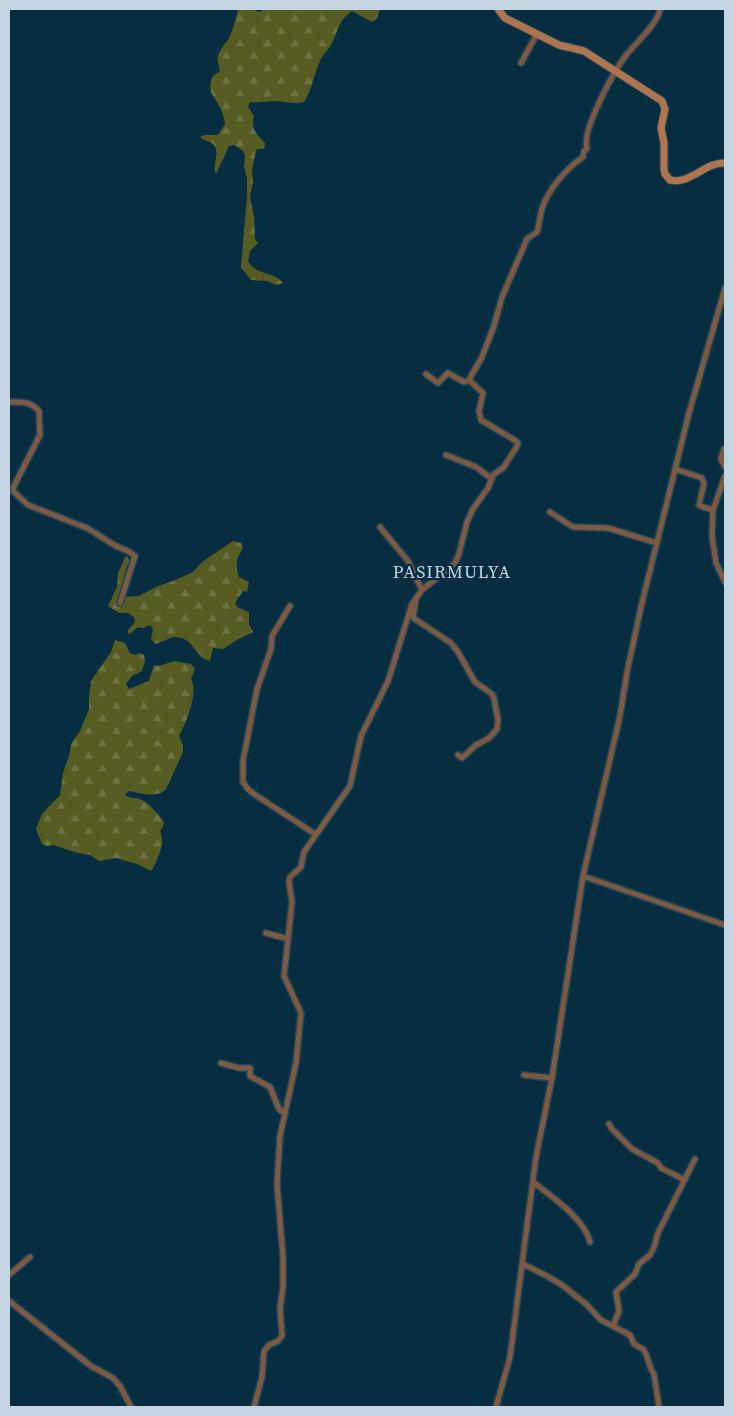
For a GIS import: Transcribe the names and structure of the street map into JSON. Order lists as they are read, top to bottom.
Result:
{
  "districts": ["PASIRMULYA"]
}
